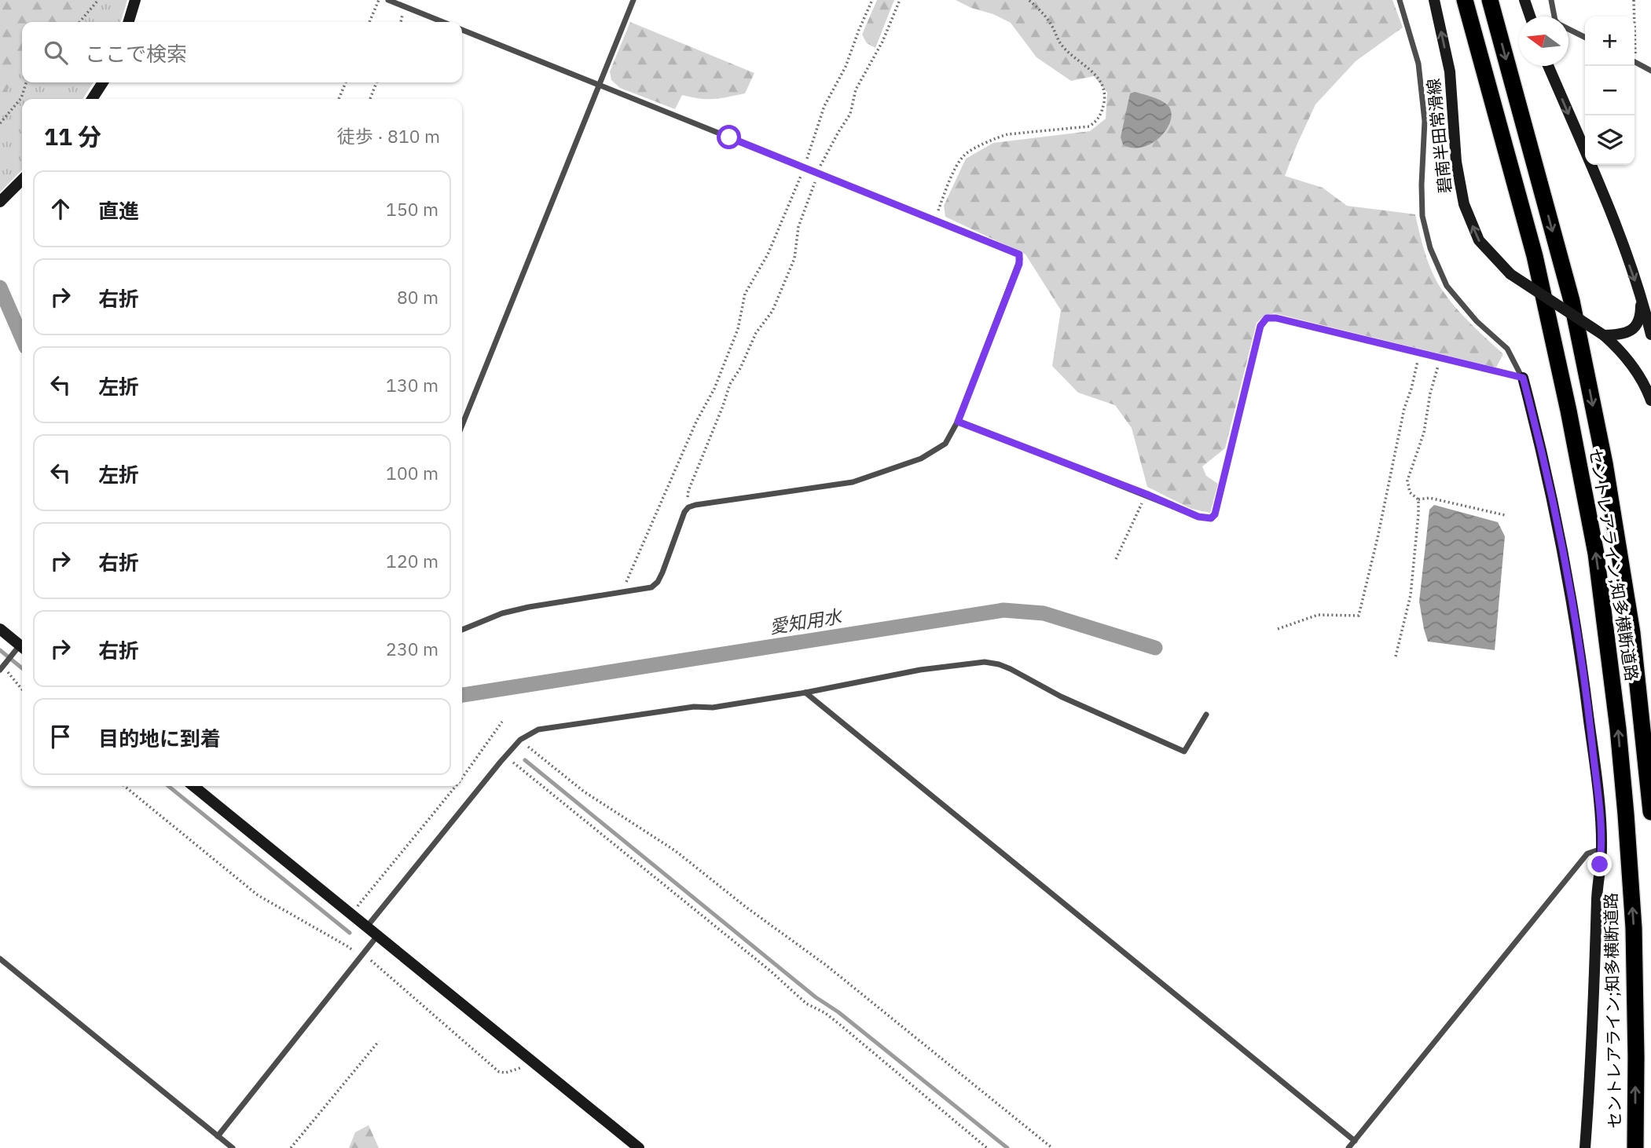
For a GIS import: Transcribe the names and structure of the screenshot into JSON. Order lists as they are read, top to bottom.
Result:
{
  "streets": {
    "highway": ["セントレアライン;知多横断道路"],
    "street": ["碧南半田常滑線"]
  },
  "water": ["愛知用水"],
  "north": "left",
  "page": {
    "map_buttons": ["+", "−"],
    "search": "ここで検索",
    "heading": ["11 分", "徒歩 · 810 m"],
    "list": [
      ["直進", "150 m"],
      ["右折", "80 m"],
      ["左折", "130 m"],
      ["左折", "100 m"],
      ["右折", "120 m"],
      ["右折", "230 m"],
      "目的地に到着"
    ]
  }
}
